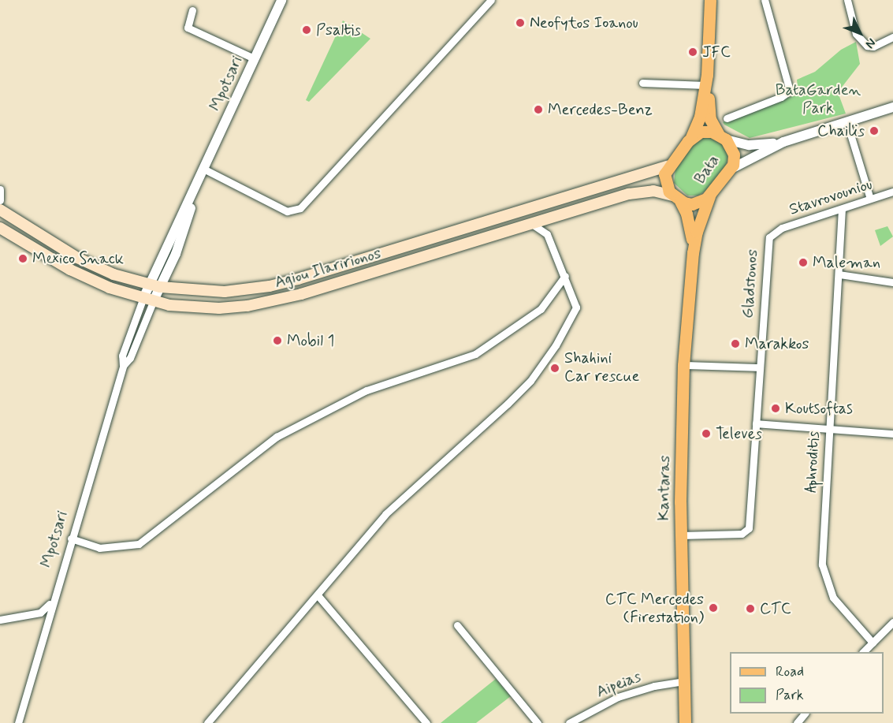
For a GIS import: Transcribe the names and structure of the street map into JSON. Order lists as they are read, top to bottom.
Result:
{
  "streets": {
    "main road": ["Bata", "Agiou Ilaririonos", "Kantaras"],
    "street": [
      "Mpotsari",
      "Stavrovouniou",
      "Gladstonos",
      "Aphroditis",
      "Aipeias"
    ]
  },
  "crossings": [
    ["Mpotsari", "Agiou Ilaririonos"],
    ["Bata", "Agiou Ilaririonos"],
    ["Bata", "Kantaras"],
    ["Stavrovouniou", "Gladstonos"],
    ["Stavrovouniou", "Aphroditis"],
    ["Agiou Ilaririonos", "Kantaras"],
    ["Gladstonos", "Kantaras"],
    ["Kantaras", "Aipeias"]
  ],
  "parks": ["BataGarden Park"],
  "places": [
    "Neofytos Ioanou",
    "Psaltis",
    "JFC",
    "Mercedes-Benz",
    "Chailis",
    "Mexico Snack",
    "Maleman",
    "Mobil 1",
    "Marakkos",
    "Shahini Car rescue",
    "Koutsoftas",
    "Televes",
    "CTC Mercedes (Firestation)",
    "CTC"
  ],
  "legend": ["Road", "Park"],
  "north": "bottom right"
}
